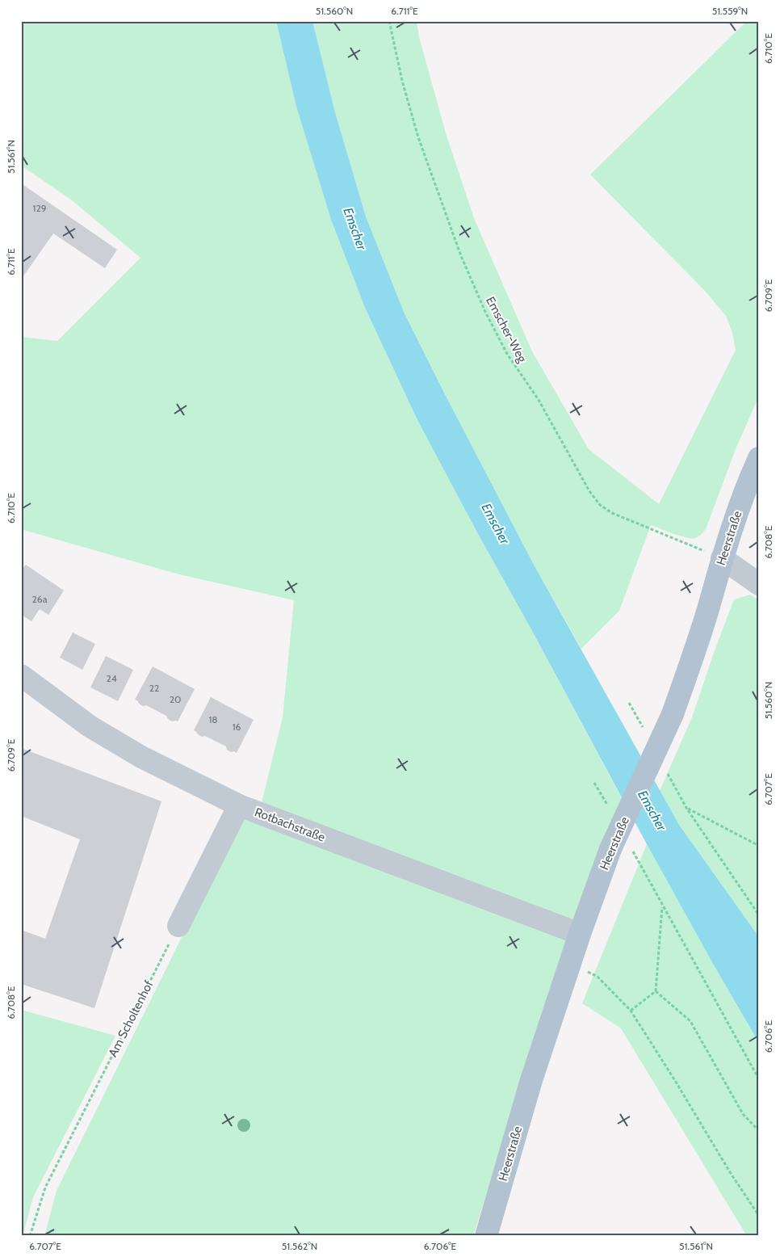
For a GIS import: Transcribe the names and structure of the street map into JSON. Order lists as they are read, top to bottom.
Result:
{
  "streets": {
    "main road": ["Heerstraße"],
    "street": ["Rotbachstraße"],
    "path": ["Emscher-Weg", "Am Scholtenhof"]
  },
  "crossings": [
    ["Emscher-Weg", "Heerstraße"],
    ["Heerstraße", "Rotbachstraße"]
  ],
  "water": ["Emscher"],
  "house_numbers": [
    "129",
    "26a",
    "24",
    "22",
    "20",
    "18",
    "16"
  ],
  "coordinates": [
    "51.560°N",
    "6.711°E",
    "51.559°N",
    "6.710°E",
    "51.561°N",
    "6.709°E",
    "6.708°E",
    "6.707°E",
    "6.706°E",
    "51.562°N"
  ]
}
